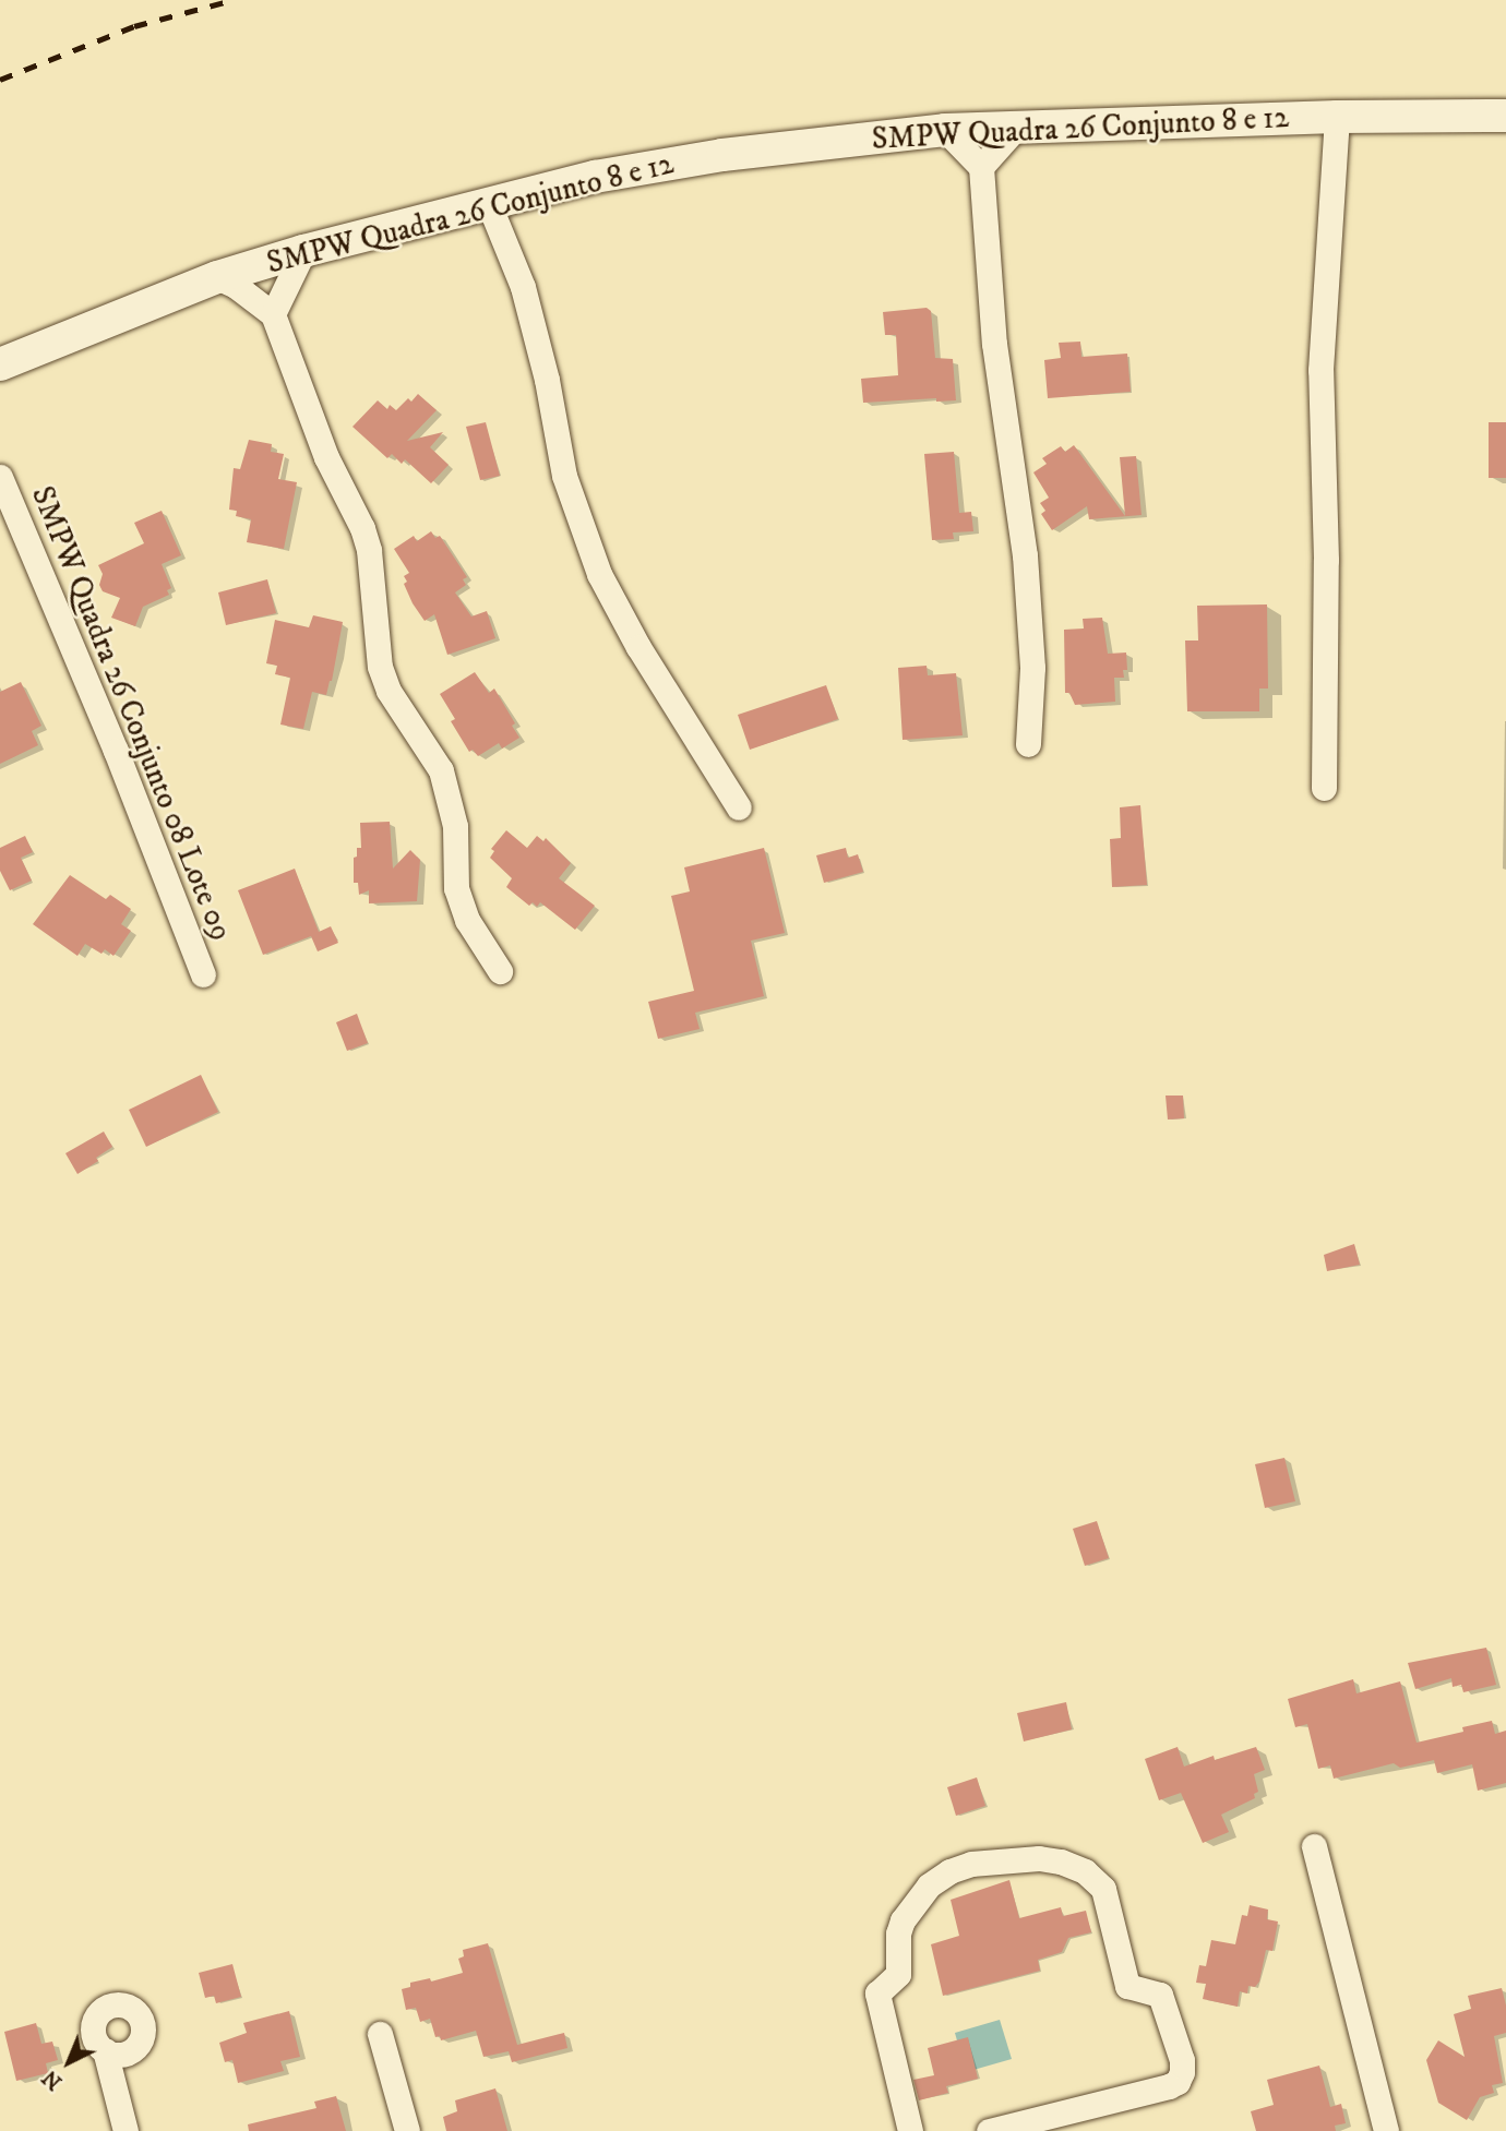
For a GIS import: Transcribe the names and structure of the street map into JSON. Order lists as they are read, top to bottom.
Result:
{
  "streets": {
    "street": ["SMPW Quadra 26 Conjunto 8 e 12", "SMPW Quadra 26 Conjunto 08 Lote 09"]
  },
  "north": "bottom left"
}
